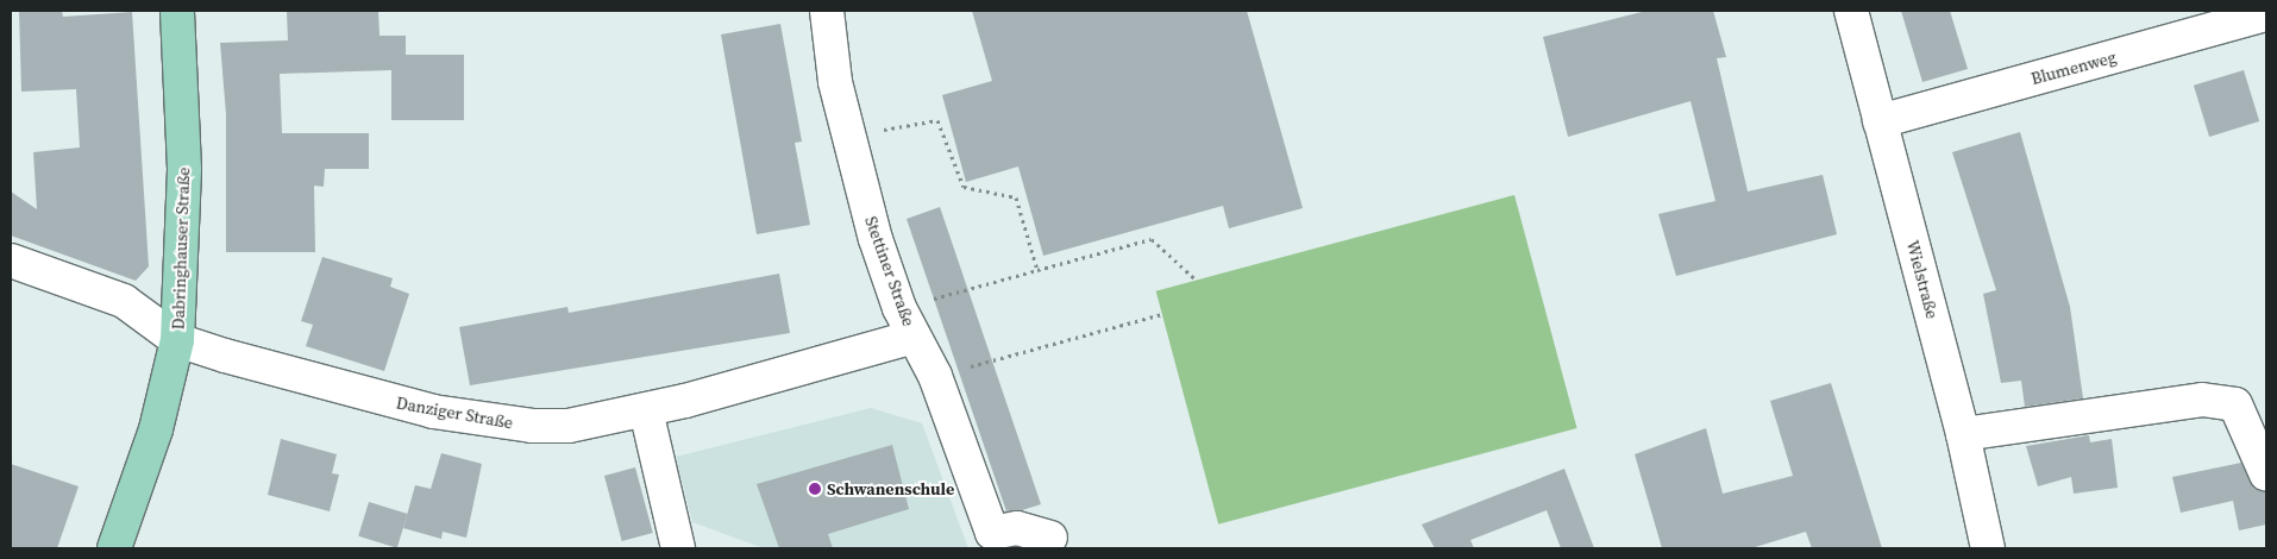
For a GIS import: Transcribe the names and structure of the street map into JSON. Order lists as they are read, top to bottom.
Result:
{
  "streets": {
    "main road": ["Dabringhauser Straße"],
    "street": [
      "Blumenweg",
      "Stettiner Straße",
      "Wielstraße",
      "Danziger Straße"
    ]
  },
  "crossings": [
    ["Blumenweg", "Wielstraße"],
    ["Dabringhauser Straße", "Danziger Straße"],
    ["Stettiner Straße", "Danziger Straße"]
  ],
  "places": ["Schwanenschule"]
}
